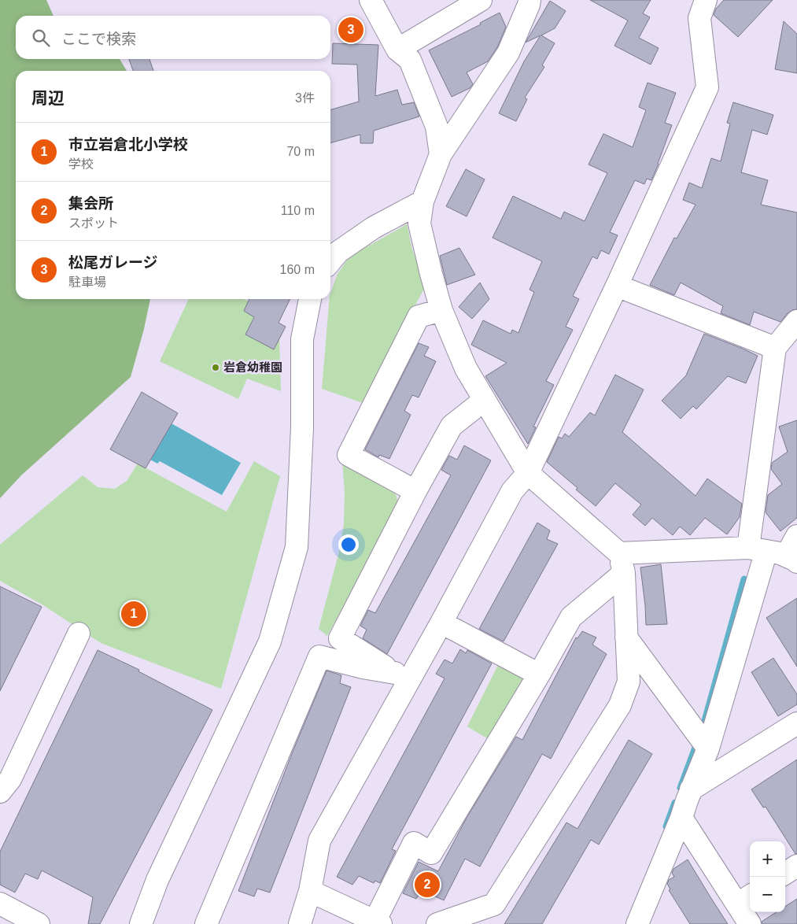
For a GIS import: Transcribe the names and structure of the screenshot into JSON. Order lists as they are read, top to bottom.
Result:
{
  "places": ["岩倉幼稚園"],
  "page": {
    "pins": ["3", "1", "2"],
    "search": "ここで検索",
    "heading": ["周辺", "3件"],
    "list": [
      {
        "mark": "1",
        "name": "市立岩倉北小学校",
        "note": "学校",
        "value": "70 m"
      },
      {
        "mark": "2",
        "name": "集会所",
        "note": "スポット",
        "value": "110 m"
      },
      {
        "mark": "3",
        "name": "松尾ガレージ",
        "note": "駐車場",
        "value": "160 m"
      }
    ],
    "map_buttons": ["+", "−"]
  }
}
